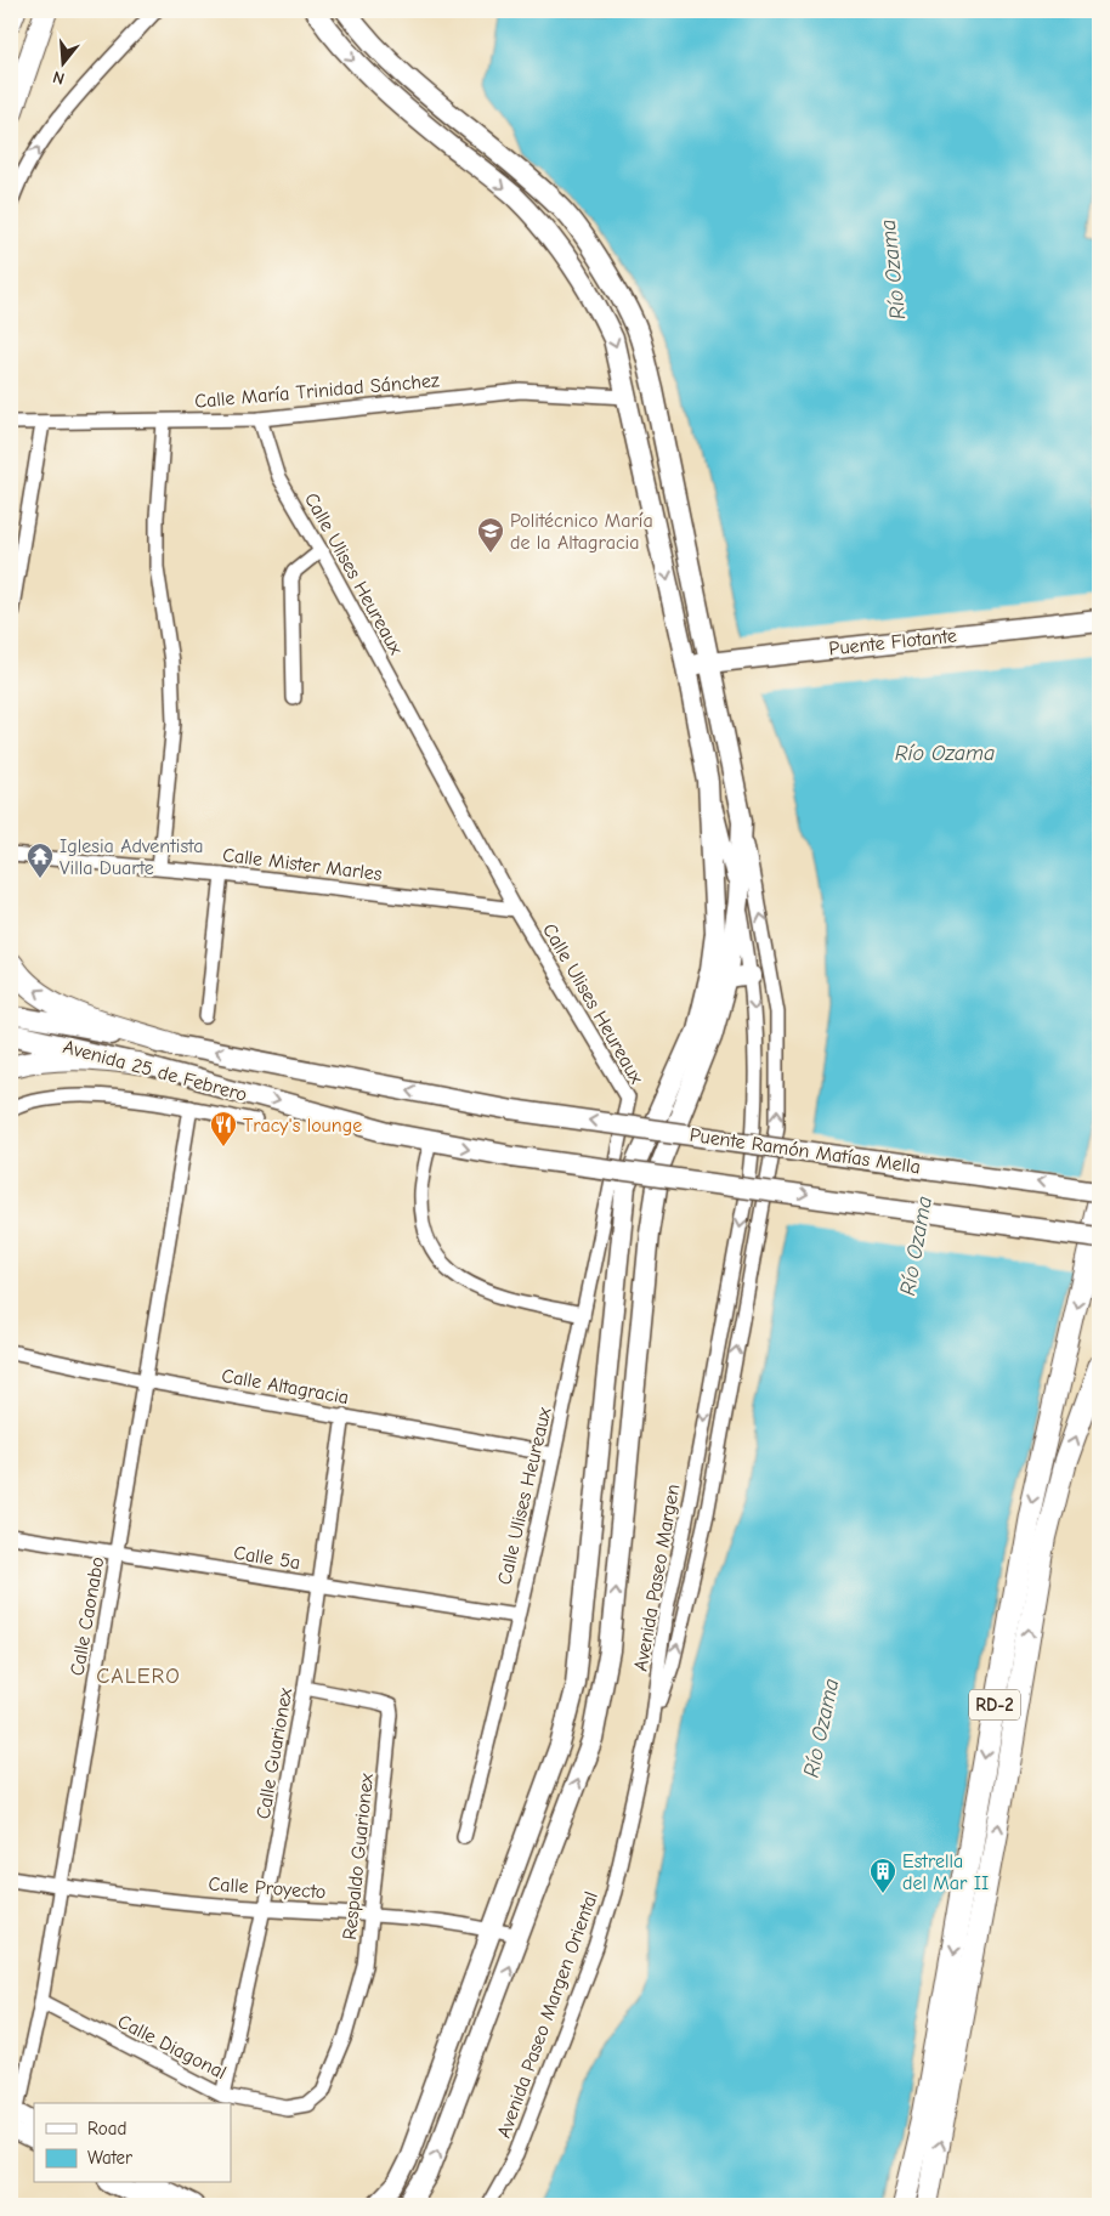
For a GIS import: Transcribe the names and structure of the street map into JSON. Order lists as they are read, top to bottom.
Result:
{
  "streets": {
    "main road": [
      "Puente Flotante",
      "Avenida 25 de Febrero",
      "Puente Ramón Matías Mella",
      "RD-2"
    ],
    "street": [
      "Calle María Trinidad Sánchez",
      "Calle Ulises Heureaux",
      "Calle Mister Marles",
      "Calle Altagracia",
      "Calle 5a",
      "Avenida Paseo Margen",
      "Calle Caonabo",
      "Calle Guarionex",
      "Respaldo Guarionex",
      "Calle Proyecto",
      "Avenida Paseo Margen Oriental",
      "Calle Diagonal"
    ]
  },
  "crossings": [
    ["Calle María Trinidad Sánchez", "Calle Ulises Heureaux"],
    ["Calle Ulises Heureaux", "Calle Mister Marles"],
    ["Calle Ulises Heureaux", "Calle Altagracia"],
    ["Calle Ulises Heureaux", "Calle 5a"],
    ["Avenida 25 de Febrero", "Puente Ramón Matías Mella"],
    ["Calle Altagracia", "Calle Caonabo"],
    ["Calle Altagracia", "Calle Guarionex"],
    ["Calle 5a", "Calle Caonabo"],
    ["Calle 5a", "Calle Guarionex"],
    ["Avenida Paseo Margen", "Avenida Paseo Margen Oriental"],
    ["Calle Caonabo", "Calle Proyecto"],
    ["Calle Caonabo", "Calle Diagonal"],
    ["Calle Guarionex", "Respaldo Guarionex"],
    ["Calle Guarionex", "Calle Proyecto"],
    ["Calle Guarionex", "Calle Diagonal"],
    ["Respaldo Guarionex", "Calle Proyecto"],
    ["Respaldo Guarionex", "Calle Diagonal"]
  ],
  "one_way": ["Puente Ramón Matías Mella"],
  "districts": ["CALERO"],
  "water": ["Río Ozama"],
  "places": {
    "school or university": ["Politécnico María de la Altagracia"],
    "temple": ["Iglesia Adventista Villa Duarte"],
    "restaurant": ["Tracy's lounge"],
    "building": ["Estrella del Mar II"]
  },
  "legend": ["Road", "Water"],
  "north": "bottom"
}
